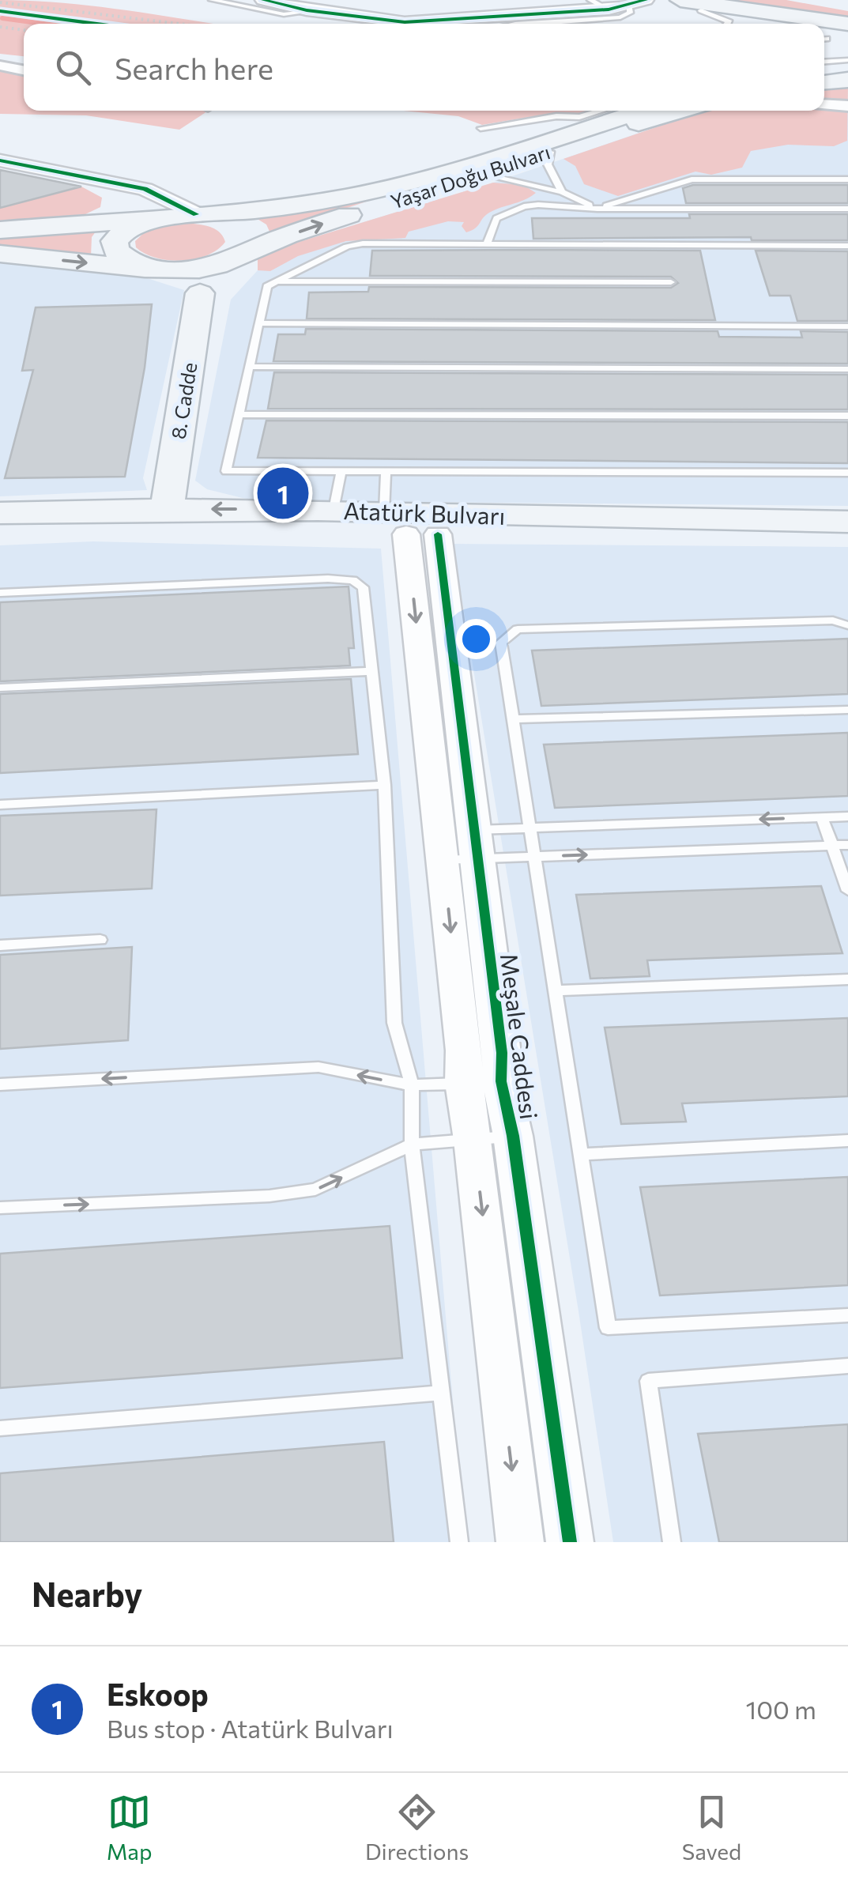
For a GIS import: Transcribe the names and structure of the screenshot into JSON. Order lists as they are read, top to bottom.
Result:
{
  "streets": {
    "main road": ["Yaşar Doğu Bulvarı", "8. Cadde", "Atatürk Bulvarı"],
    "street": ["Meşale Caddesi"]
  },
  "crossings": [
    ["Yaşar Doğu Bulvarı", "8. Cadde"],
    ["8. Cadde", "Atatürk Bulvarı"],
    ["Atatürk Bulvarı", "Meşale Caddesi"]
  ],
  "page": {
    "search": "Search here",
    "pins": "1",
    "heading": "Nearby",
    "list": [
      {
        "mark": "1",
        "name": "Eskoop",
        "note": "Bus stop · Atatürk Bulvarı",
        "value": "100 m"
      }
    ],
    "nav": ["Map", "Directions", "Saved"]
  }
}
